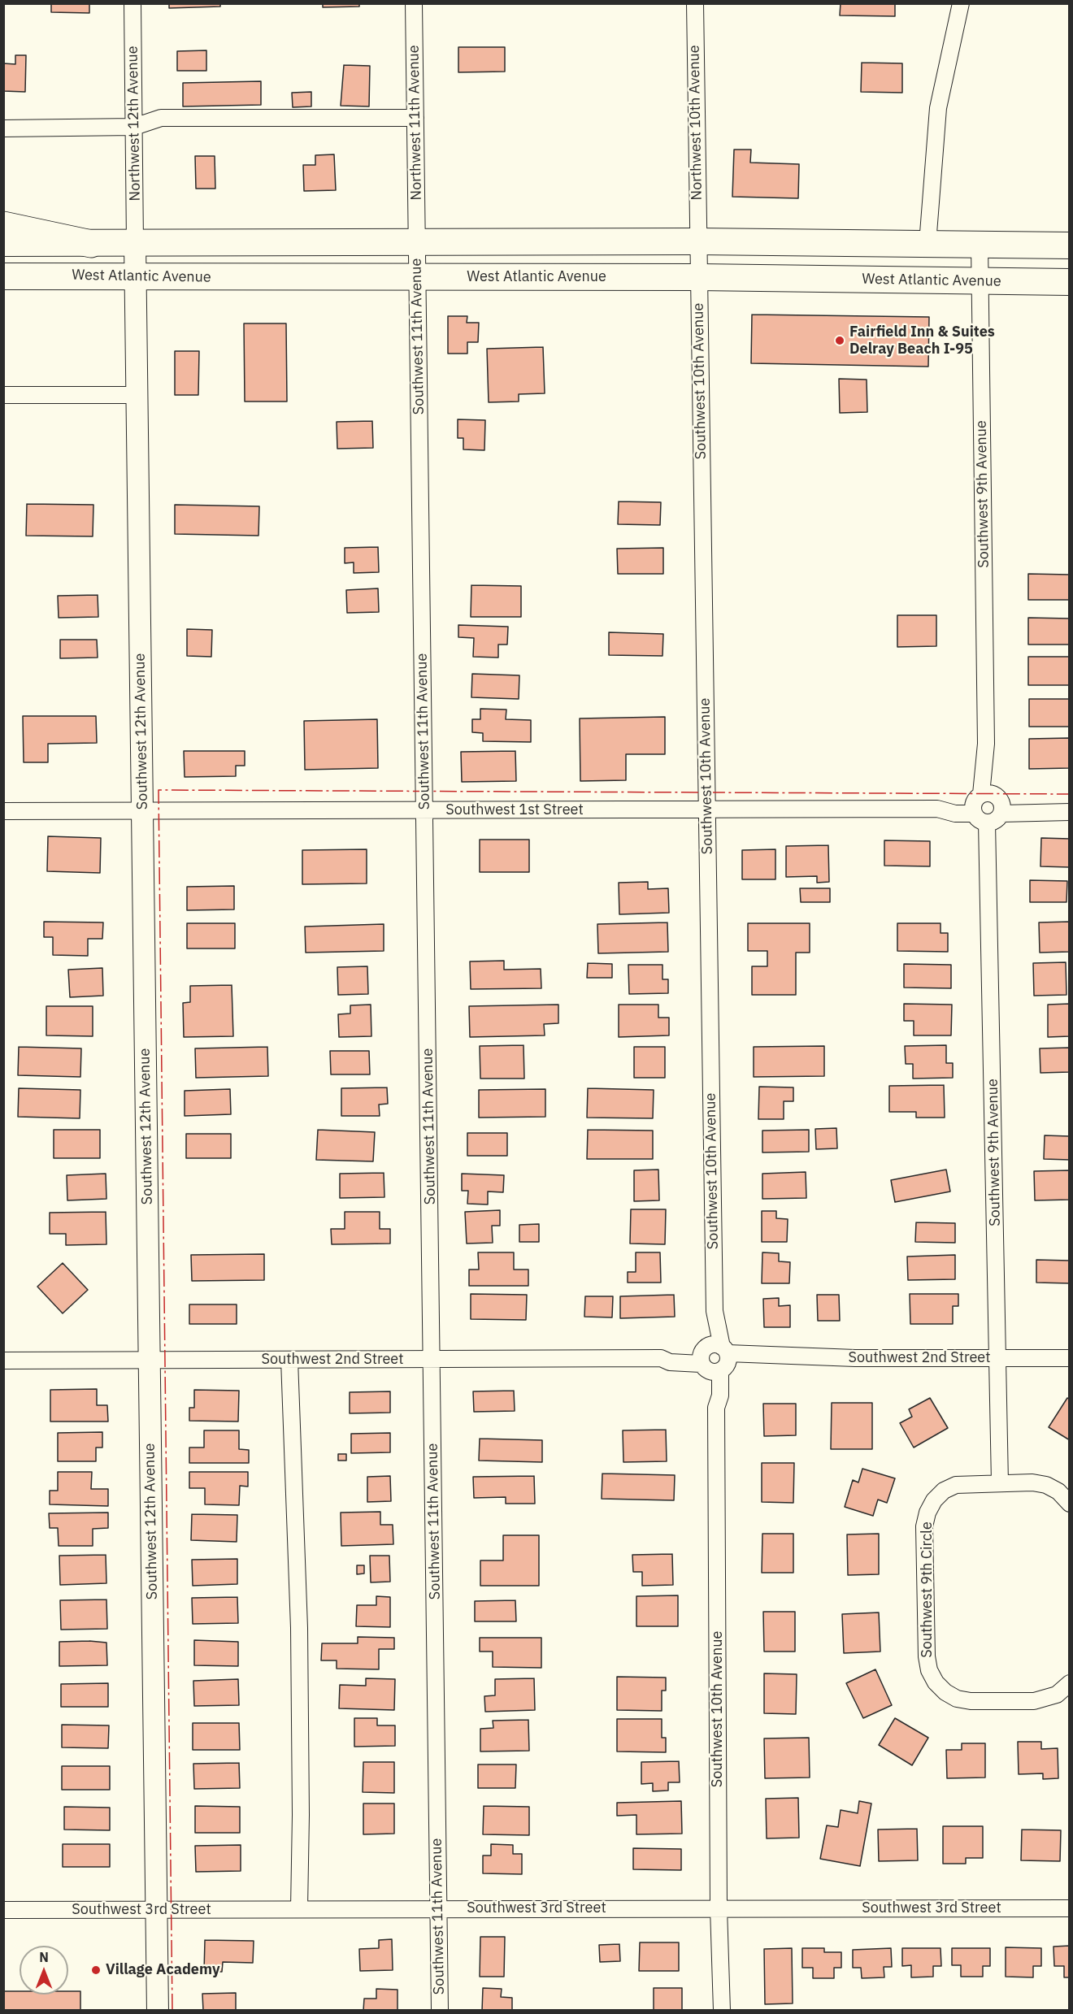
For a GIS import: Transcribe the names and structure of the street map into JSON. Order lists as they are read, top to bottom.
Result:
{
  "streets": {
    "main road": ["West Atlantic Avenue"],
    "street": [
      "Northwest 11th Avenue",
      "Northwest 10th Avenue",
      "Northwest 12th Avenue",
      "Southwest 11th Avenue",
      "Southwest 10th Avenue",
      "Southwest 9th Avenue",
      "Southwest 12th Avenue",
      "Southwest 1st Street",
      "Southwest 2nd Street",
      "Southwest 9th Circle",
      "Southwest 3rd Street"
    ]
  },
  "crossings": [
    ["Northwest 11th Avenue", "Southwest 11th Avenue"],
    ["Northwest 10th Avenue", "Southwest 10th Avenue"],
    ["Northwest 12th Avenue", "Southwest 12th Avenue"],
    ["West Atlantic Avenue", "Southwest 11th Avenue"],
    ["West Atlantic Avenue", "Southwest 10th Avenue"],
    ["West Atlantic Avenue", "Southwest 9th Avenue"],
    ["West Atlantic Avenue", "Southwest 12th Avenue"],
    ["Southwest 11th Avenue", "Southwest 1st Street"],
    ["Southwest 11th Avenue", "Southwest 2nd Street"],
    ["Southwest 11th Avenue", "Southwest 3rd Street"],
    ["Southwest 10th Avenue", "Southwest 1st Street"],
    ["Southwest 10th Avenue", "Southwest 2nd Street"],
    ["Southwest 10th Avenue", "Southwest 3rd Street"],
    ["Southwest 9th Avenue", "Southwest 1st Street"],
    ["Southwest 9th Avenue", "Southwest 2nd Street"],
    ["Southwest 9th Avenue", "Southwest 9th Circle"],
    ["Southwest 12th Avenue", "Southwest 1st Street"],
    ["Southwest 12th Avenue", "Southwest 2nd Street"],
    ["Southwest 12th Avenue", "Southwest 3rd Street"]
  ],
  "places": ["Fairfield Inn & Suites Delray Beach I-95", "Village Academy"],
  "north": "top"
}
